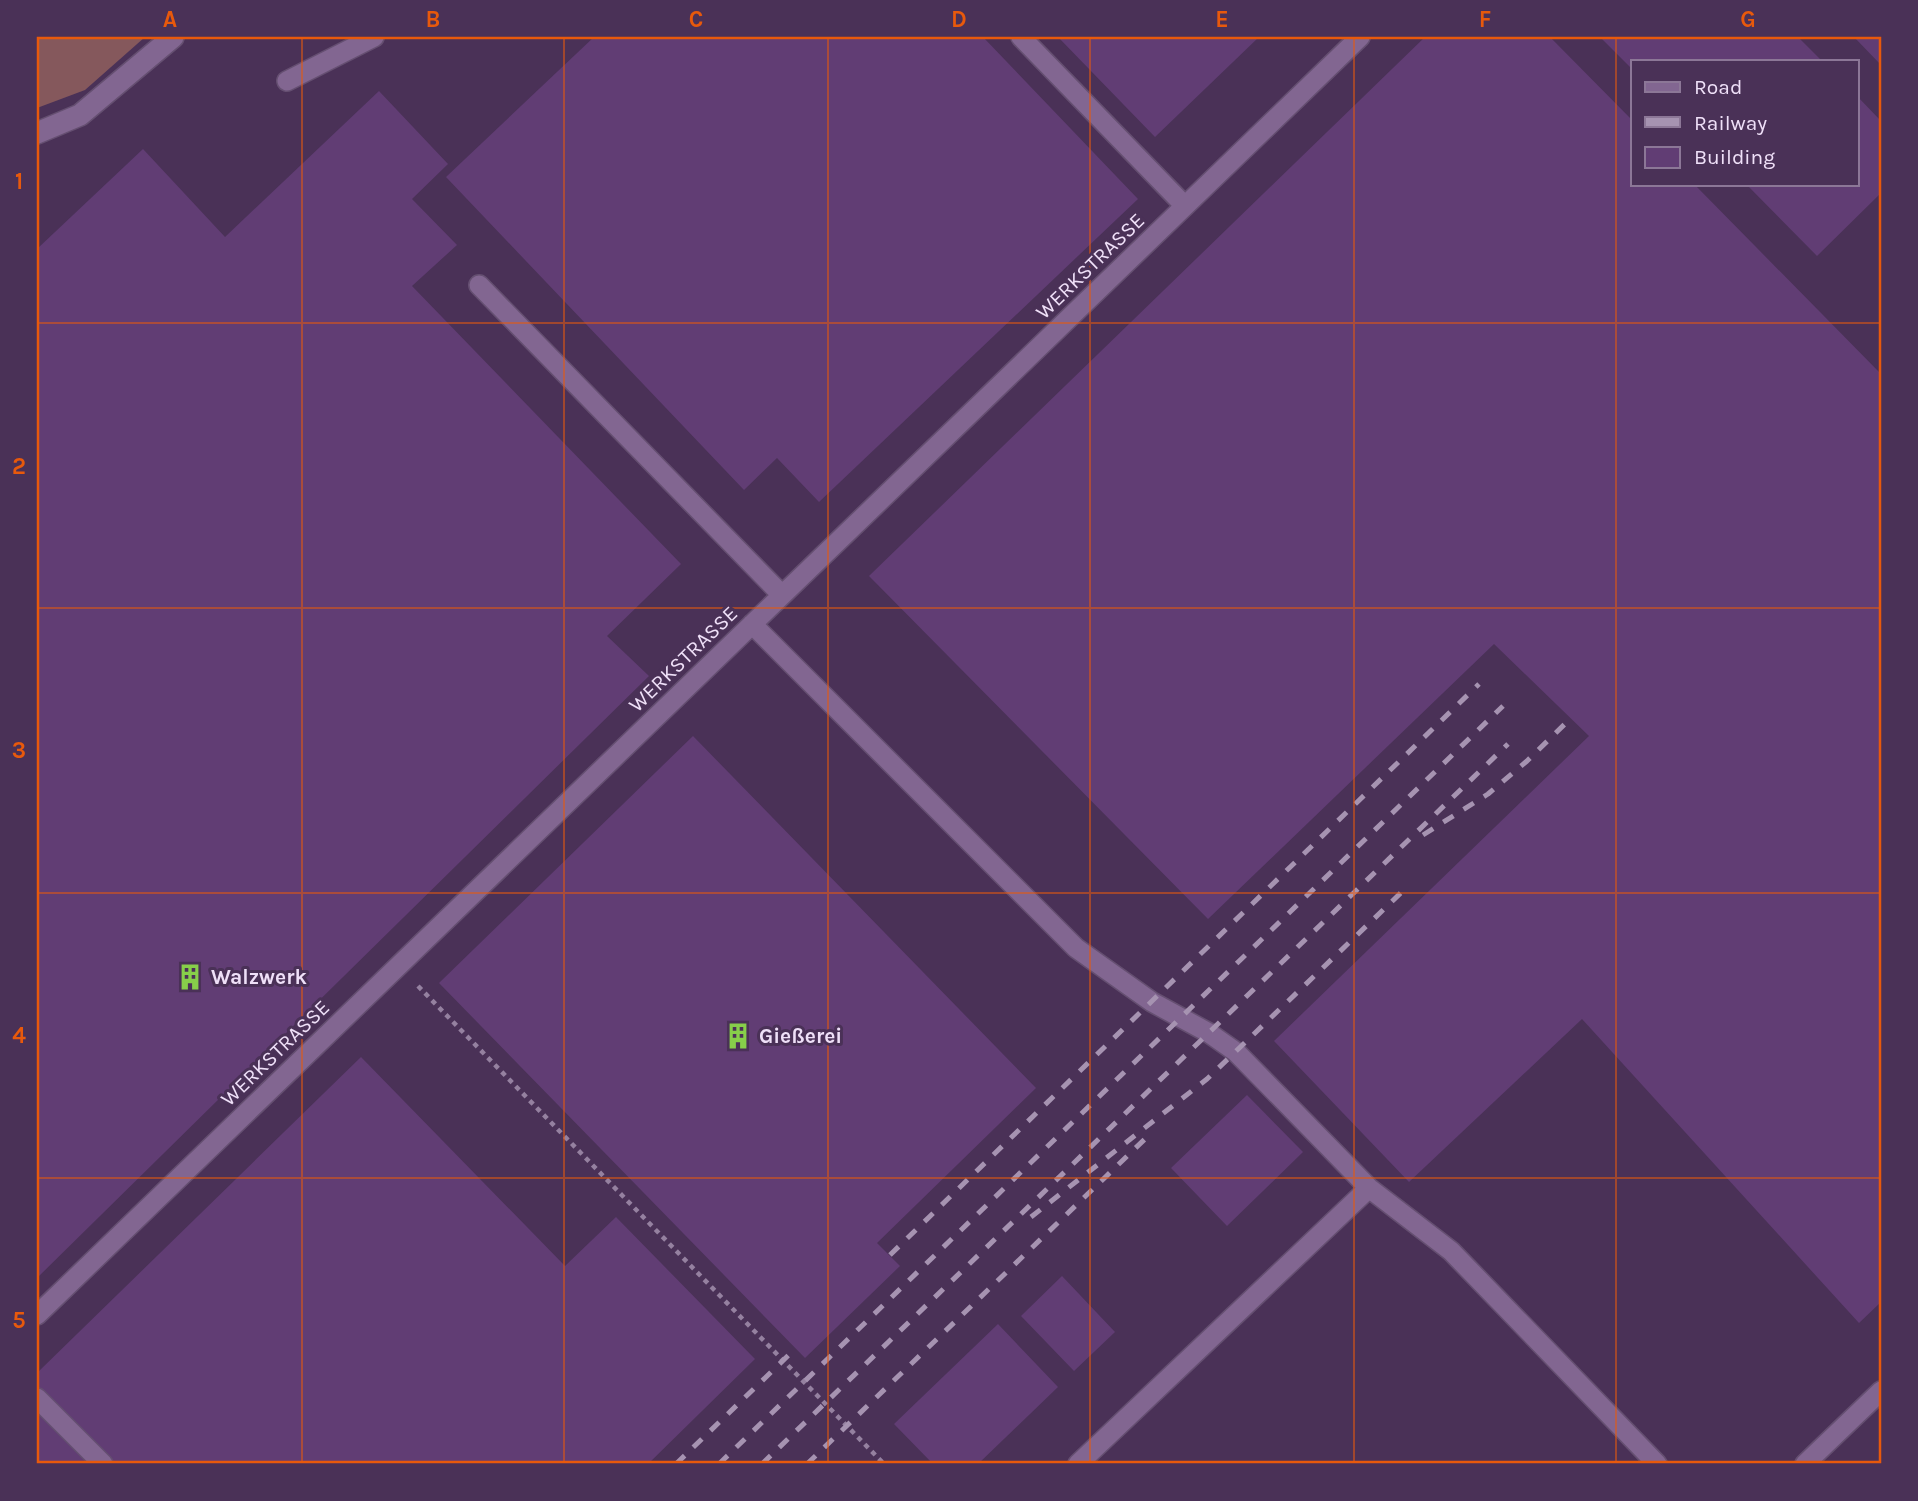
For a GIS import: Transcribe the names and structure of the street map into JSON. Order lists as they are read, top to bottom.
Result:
{
  "streets": {
    "lane": ["WERKSTRASSE"]
  },
  "places": {
    "building": ["Walzwerk", "Gießerei"]
  },
  "legend": ["Road", "Railway", "Building"],
  "grid": {
    "columns": [
      "A",
      "B",
      "C",
      "D",
      "E",
      "F",
      "G"
    ],
    "rows": [
      "1",
      "2",
      "3",
      "4",
      "5"
    ]
  }
}
